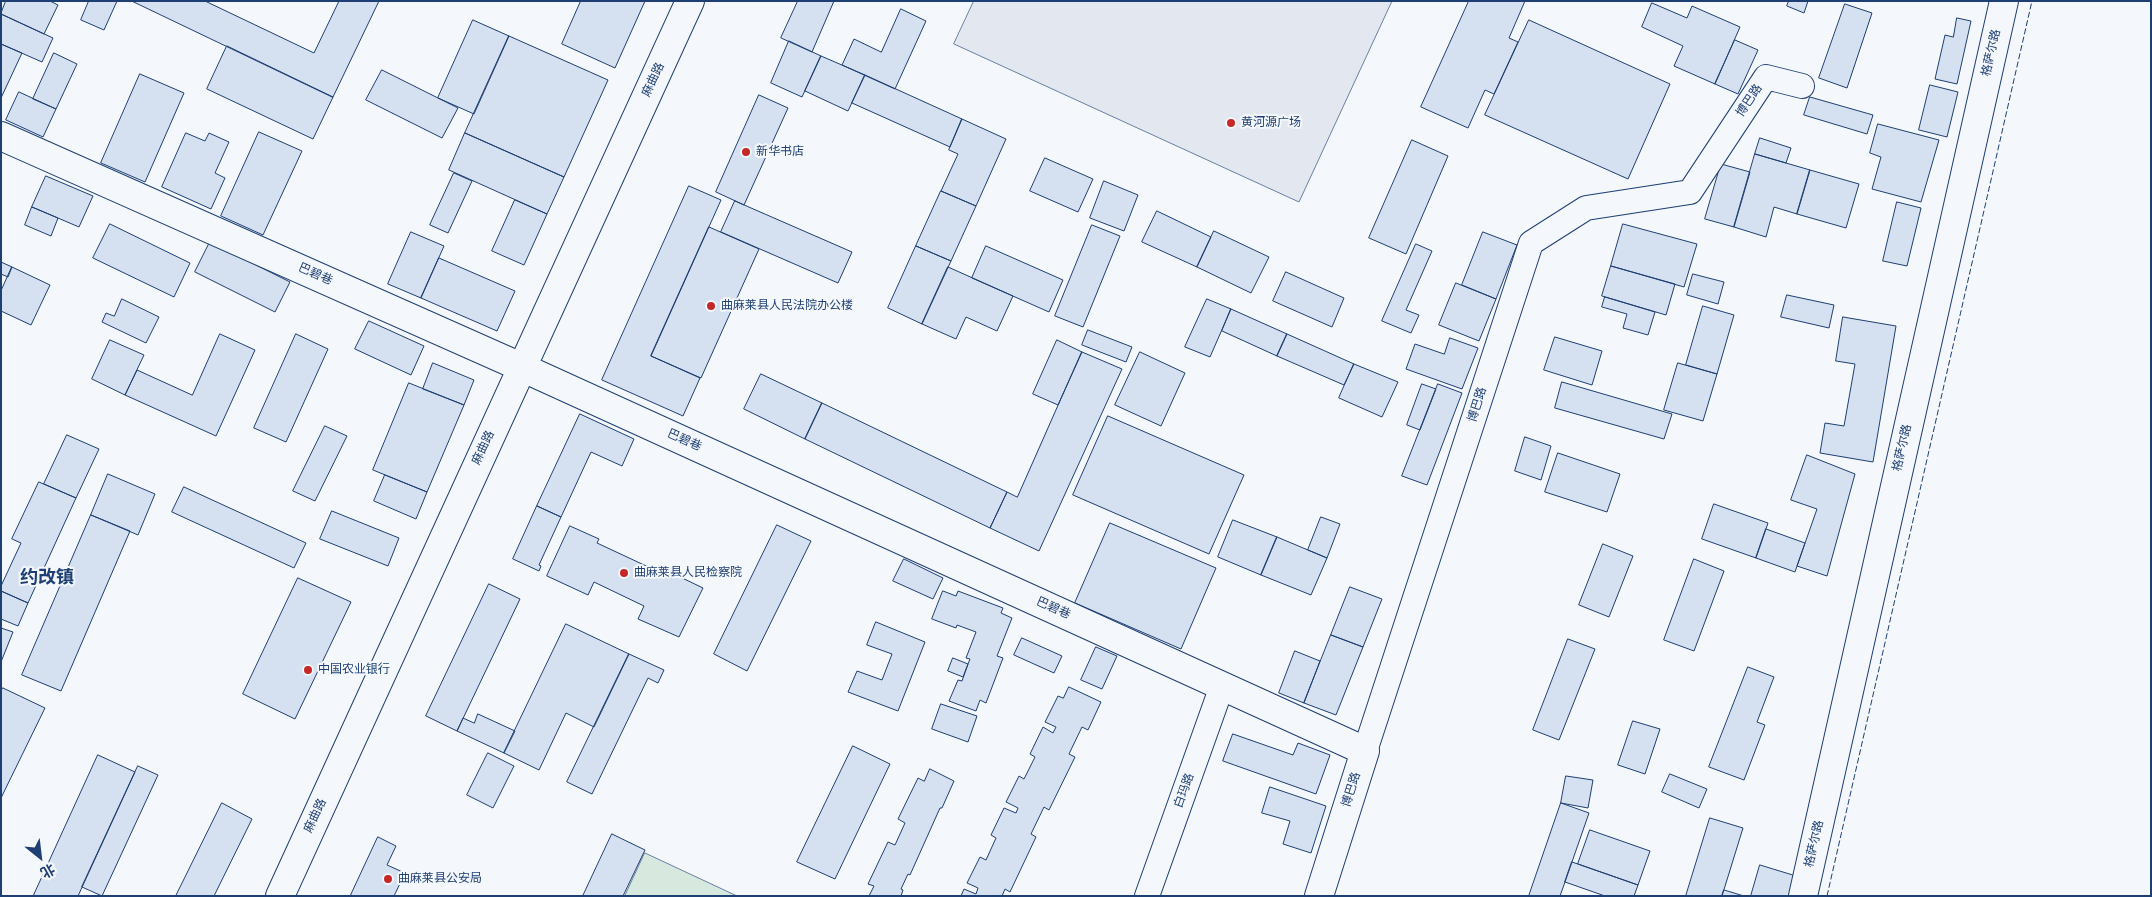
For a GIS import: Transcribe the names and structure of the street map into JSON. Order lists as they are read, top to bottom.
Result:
{
  "streets": {
    "street": [
      "格萨尔路",
      "麻曲路",
      "博巴路",
      "巴碧巷",
      "白玛路"
    ]
  },
  "crossings": [
    ["麻曲路", "巴碧巷"],
    ["博巴路", "巴碧巷"],
    ["巴碧巷", "白玛路"]
  ],
  "districts": ["约改镇"],
  "places": [
    "黄河源广场",
    "新华书店",
    "曲麻莱县人民法院办公楼",
    "曲麻莱县人民检察院",
    "中国农业银行",
    "曲麻莱县公安局"
  ],
  "north": "bottom right"
}
